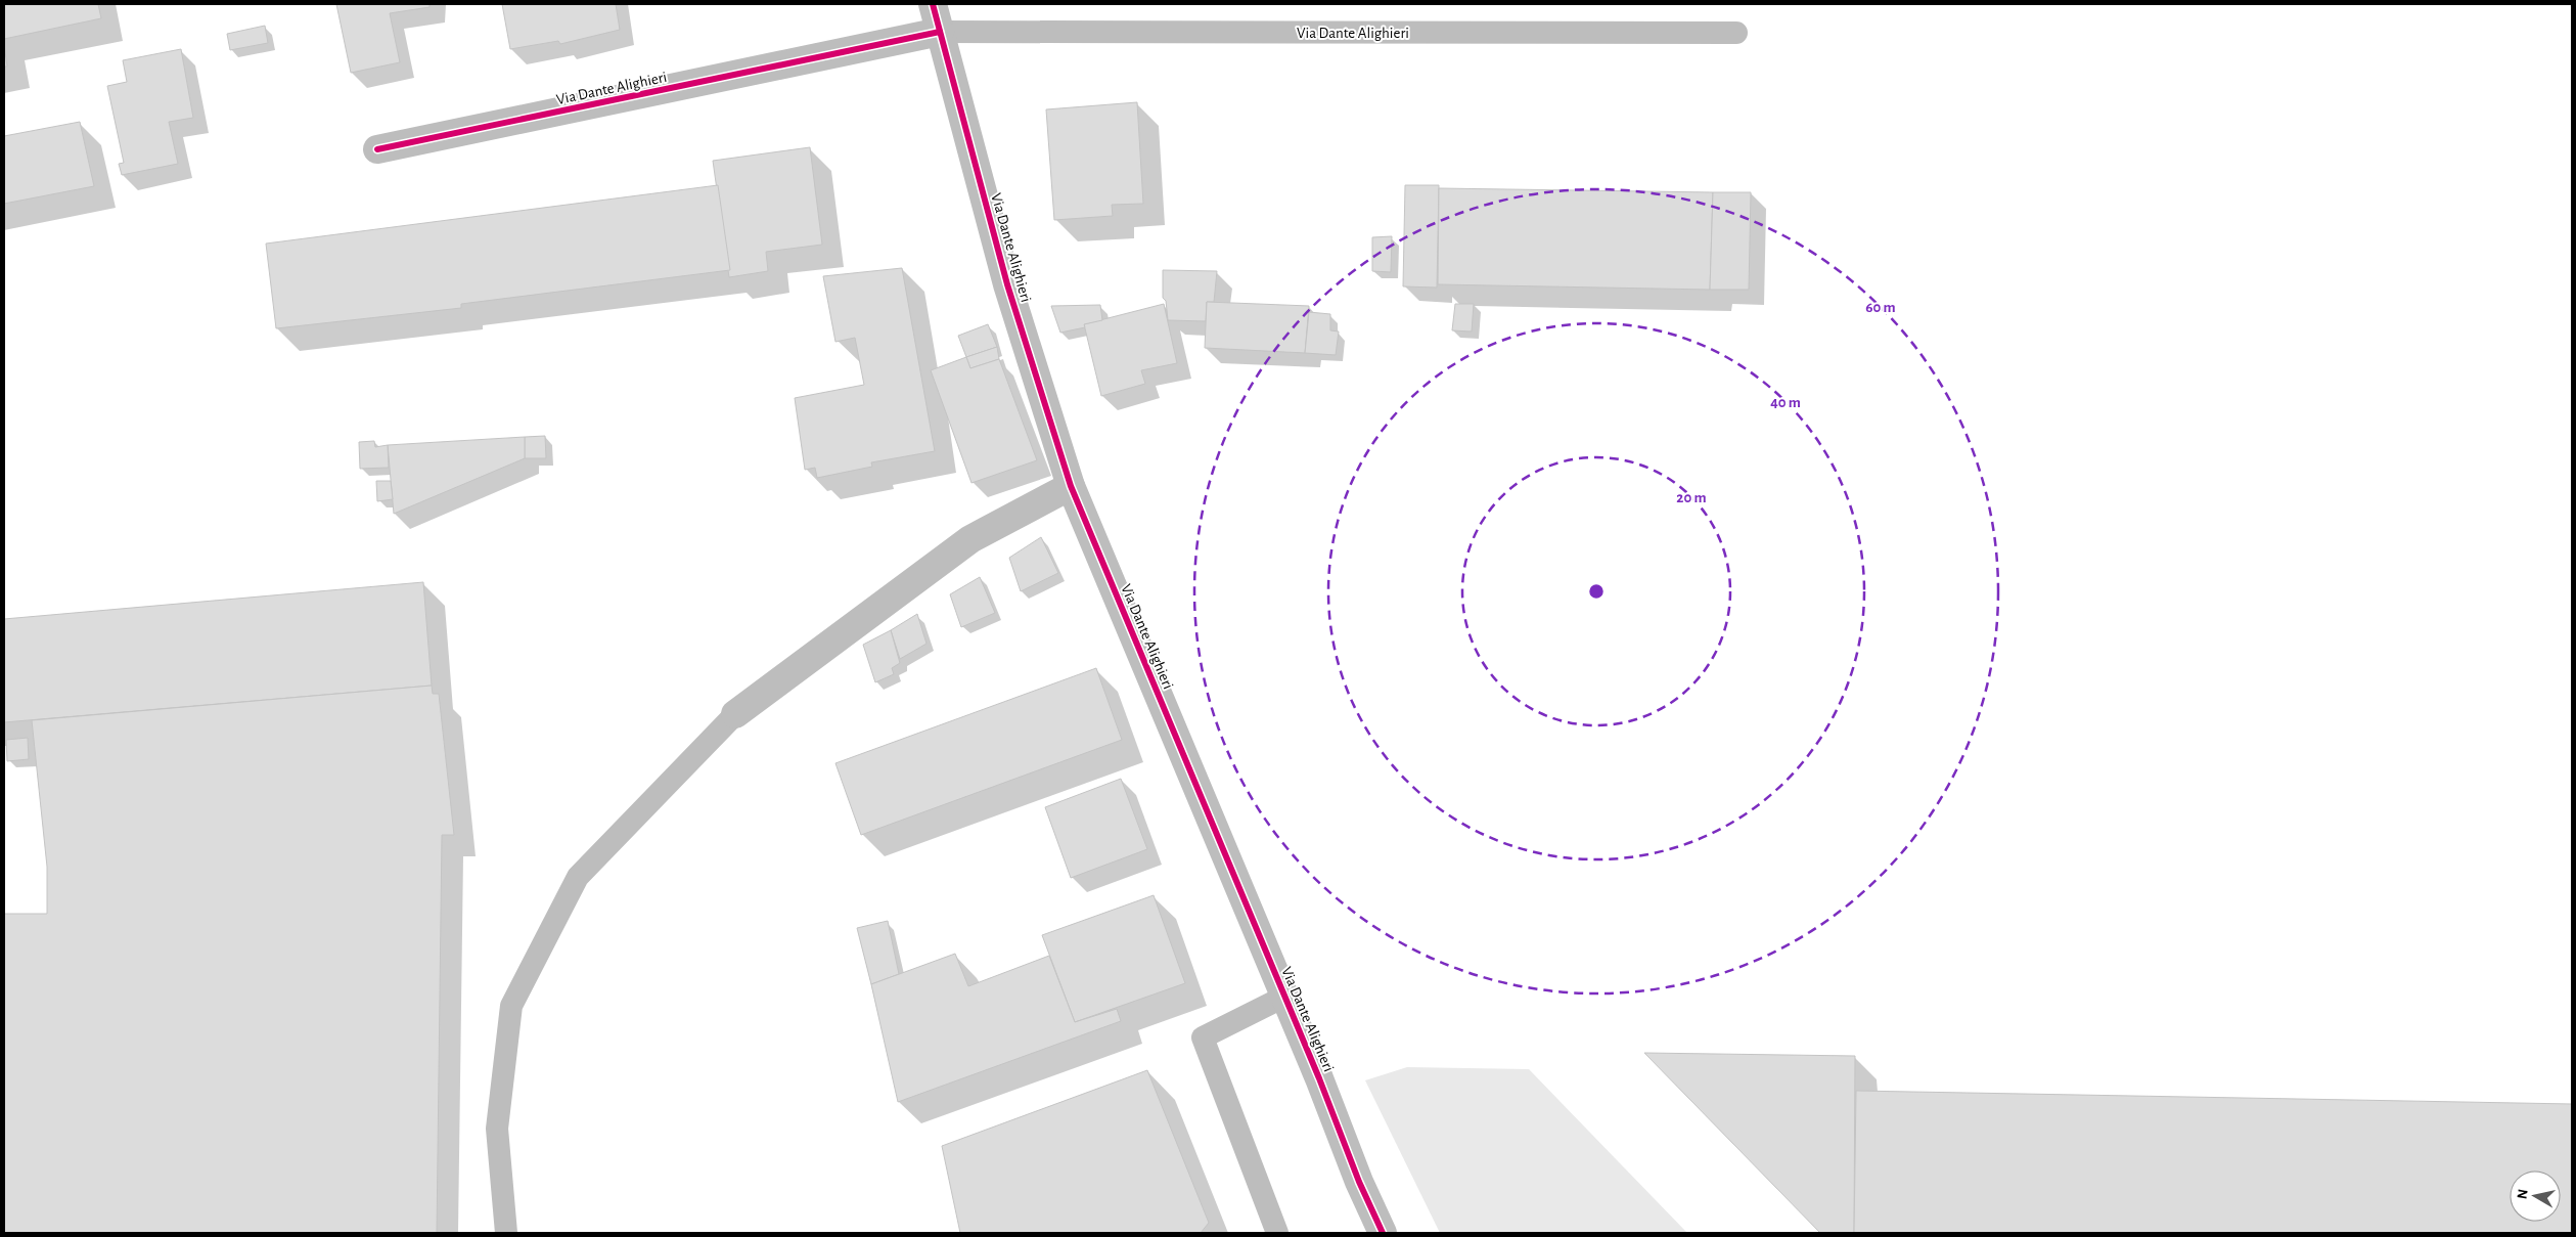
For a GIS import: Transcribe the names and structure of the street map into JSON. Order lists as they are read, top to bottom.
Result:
{
  "streets": {
    "street": ["Via Dante Alighieri"]
  },
  "north": "left",
  "rings": ["60 m", "40 m", "20 m"]
}
